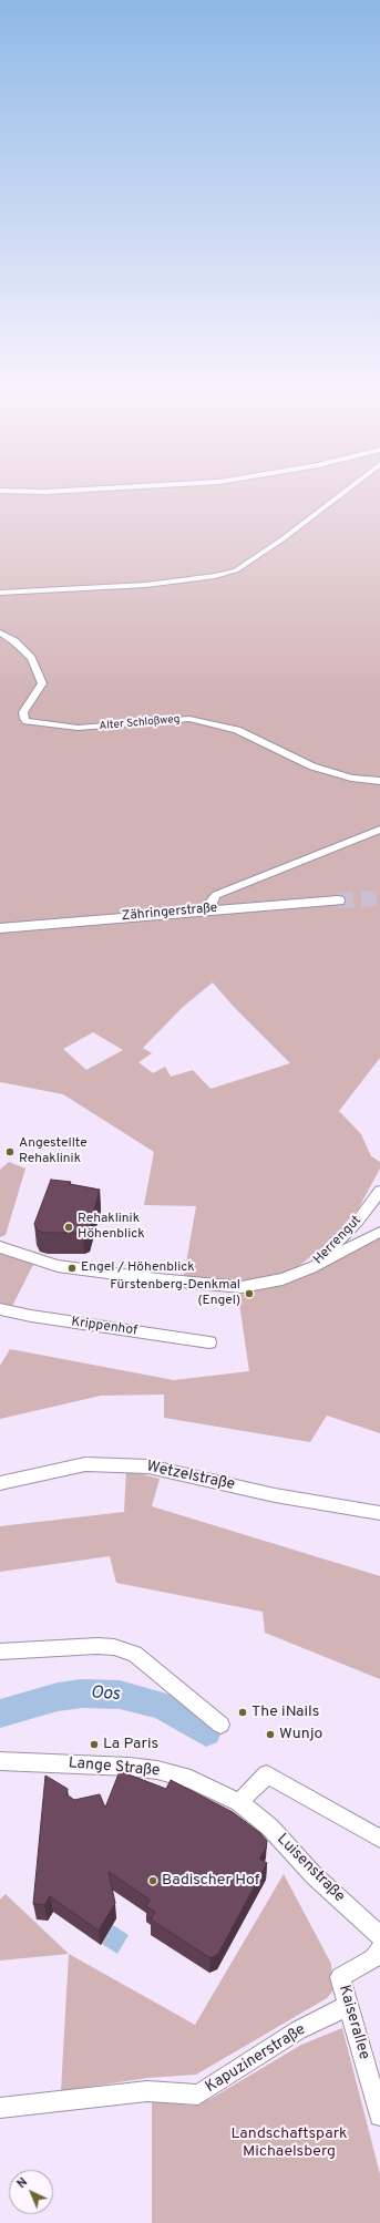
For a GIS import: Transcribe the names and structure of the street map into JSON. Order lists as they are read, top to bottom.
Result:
{
  "streets": {
    "main road": ["Zähringerstraße"],
    "street": [
      "Alter Schloßweg",
      "Herrengut",
      "Krippenhof",
      "Wetzelstraße",
      "Lange Straße",
      "Luisenstraße",
      "Kaiserallee",
      "Kapuzinerstraße"
    ]
  },
  "crossings": [
    ["Lange Straße", "Luisenstraße"],
    ["Kaiserallee", "Kapuzinerstraße"]
  ],
  "water": ["Oos"],
  "parks": ["Landschaftspark Michaelsberg"],
  "places": [
    "Angestellte Rehaklinik",
    "Rehaklinik Höhenblick",
    "Engel / Höhenblick",
    "Fürstenberg-Denkmal (Engel)",
    "The iNails",
    "Wunjo",
    "La Paris",
    "Badischer Hof"
  ],
  "north": "top left"
}
